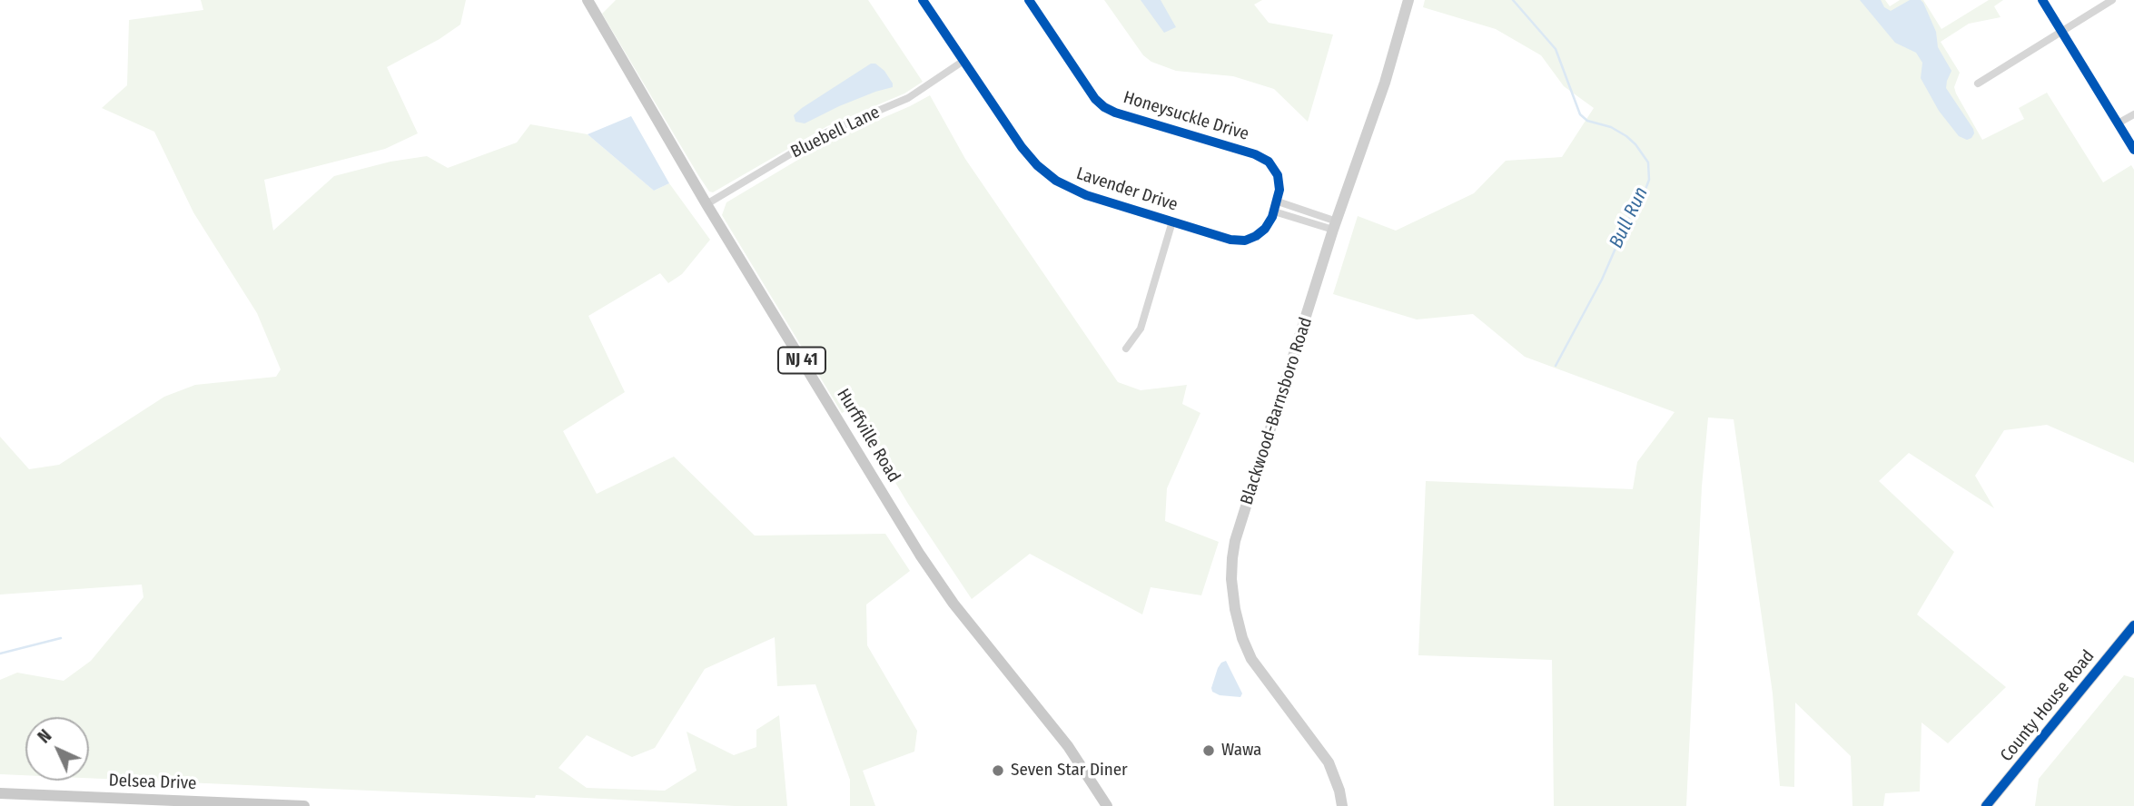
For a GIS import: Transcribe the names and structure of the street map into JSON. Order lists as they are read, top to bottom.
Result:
{
  "streets": {
    "main road": [
      "NJ 41",
      "Blackwood-Barnsboro Road",
      "Hurffville Road",
      "County House Road",
      "Delsea Drive"
    ],
    "street": ["Honeysuckle Drive", "Bluebell Lane", "Lavender Drive"]
  },
  "crossings": [
    ["Honeysuckle Drive", "Lavender Drive"],
    ["Bluebell Lane", "Lavender Drive"],
    ["Bluebell Lane", "Hurffville Road"]
  ],
  "water": ["Bull Run"],
  "places": ["Wawa", "Seven Star Diner"],
  "north": "top left"
}
